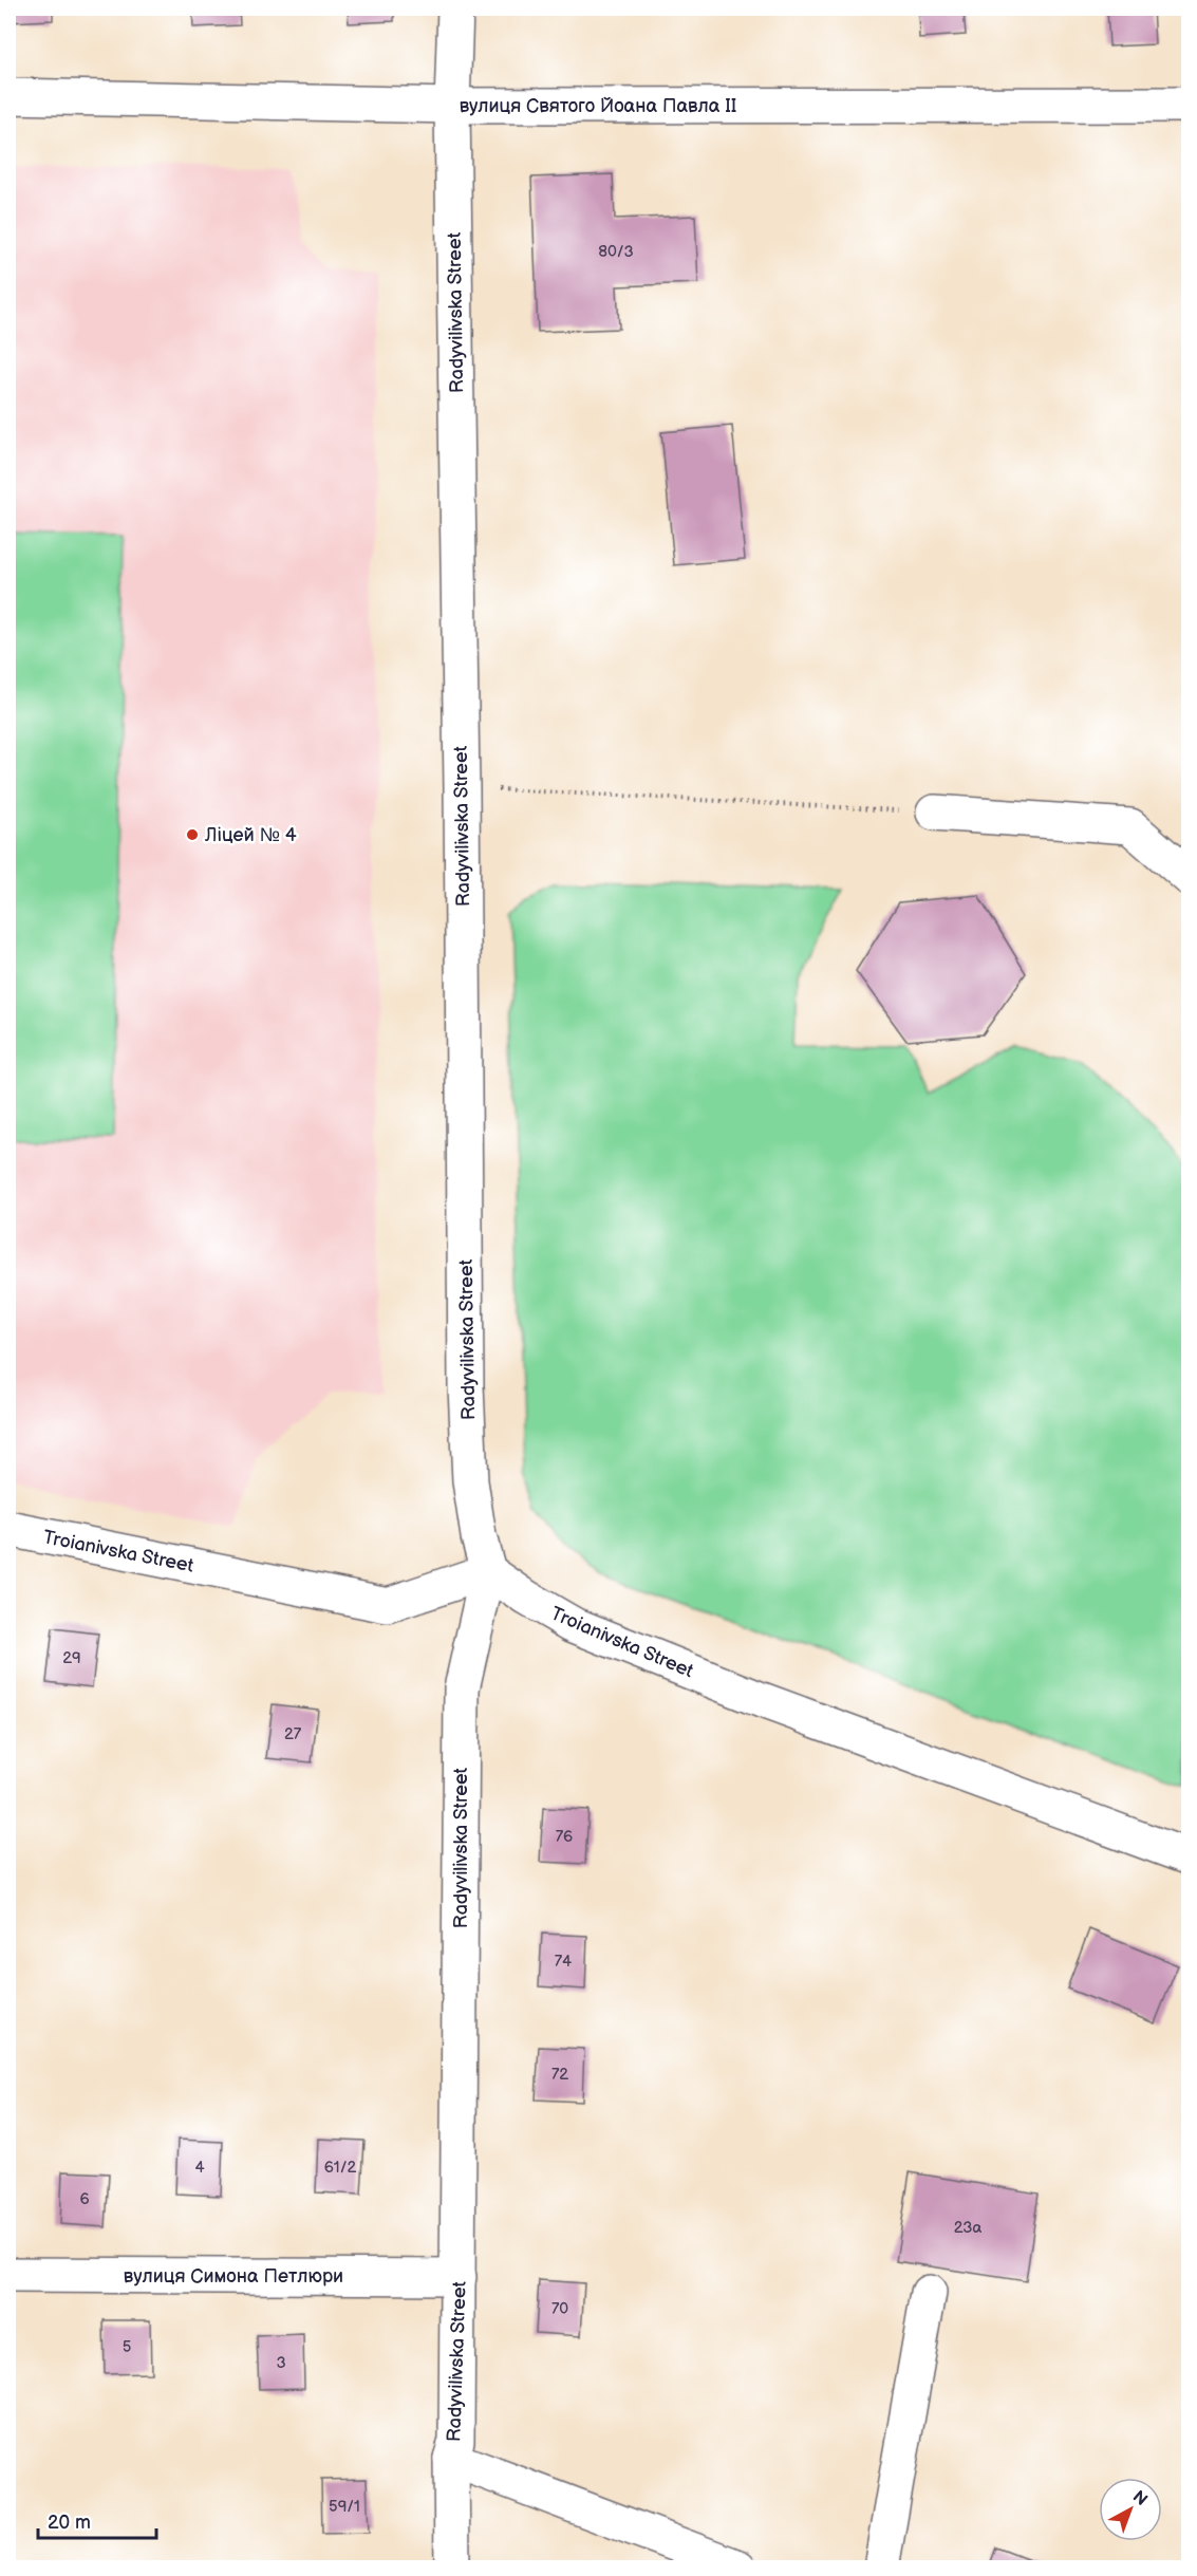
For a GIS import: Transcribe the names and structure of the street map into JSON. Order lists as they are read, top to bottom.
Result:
{
  "streets": {
    "street": [
      "вулиця Святого Йоана Павла II",
      "Radyvilivska Street",
      "Troianivska Street",
      "вулиця Симона Петлюри"
    ]
  },
  "crossings": [
    ["вулиця Святого Йоана Павла II", "Radyvilivska Street"],
    ["Radyvilivska Street", "Troianivska Street"],
    ["Radyvilivska Street", "вулиця Симона Петлюри"]
  ],
  "places": ["Ліцей № 4"],
  "house_numbers": [
    "80/3",
    "29",
    "27",
    "76",
    "74",
    "72",
    "4",
    "61/2",
    "6",
    "23а",
    "70",
    "5",
    "3",
    "59/1"
  ],
  "scale_bar": "20 m",
  "north": "top right"
}
